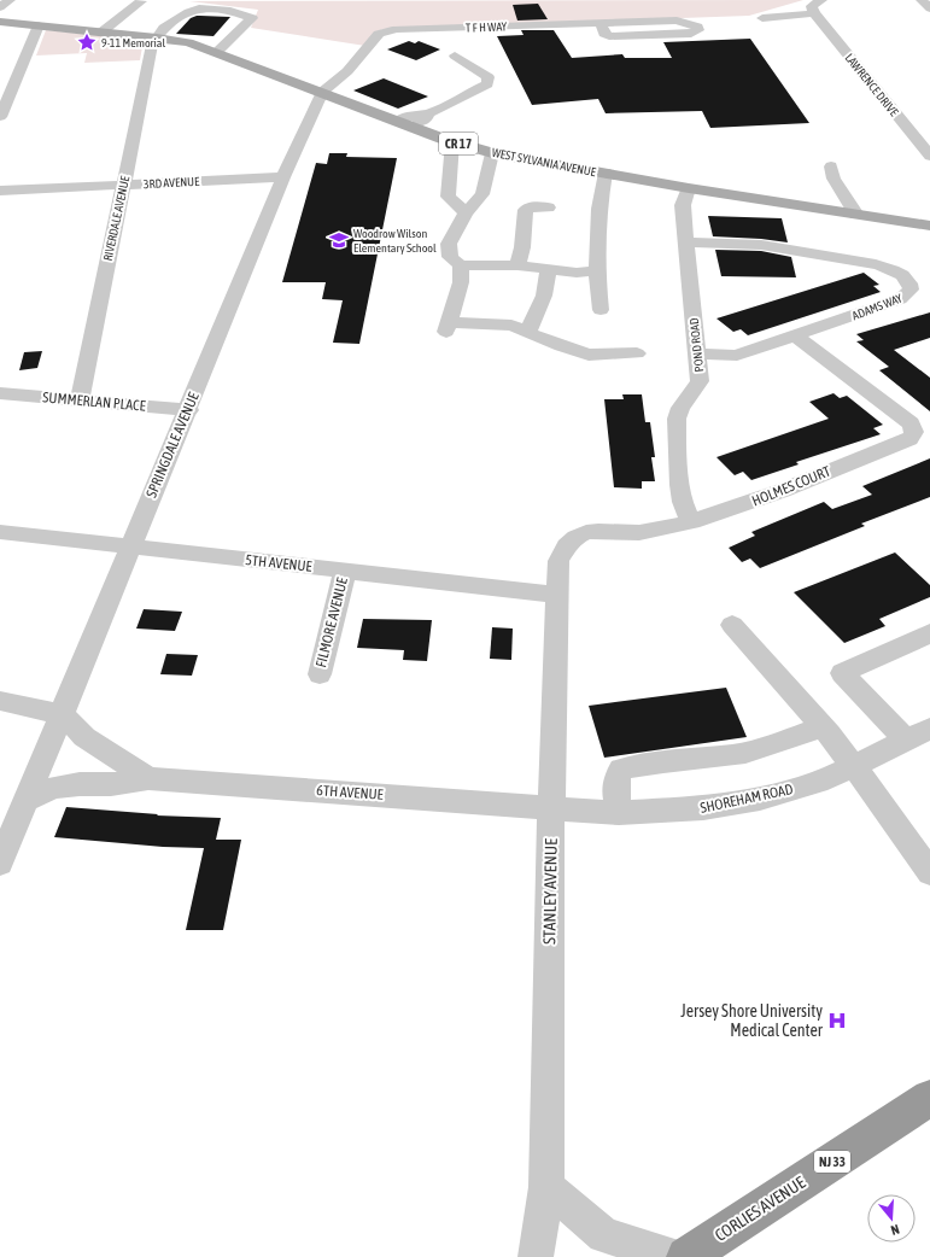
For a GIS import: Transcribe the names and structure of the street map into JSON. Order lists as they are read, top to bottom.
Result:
{
  "streets": {
    "highway": ["NJ 33", "CORLIES AVENUE"],
    "main road": ["CR 17", "WEST SYLVANIA AVENUE"],
    "street": [
      "T F H WAY",
      "LAWRENCE DRIVE",
      "3RD AVENUE",
      "RIVERDALE AVENUE",
      "ADAMS WAY",
      "POND ROAD",
      "SUMMERLAN PLACE",
      "SPRINGDALE AVENUE",
      "HOLMES COURT",
      "5TH AVENUE",
      "FILMORE AVENUE",
      "6TH AVENUE",
      "SHOREHAM ROAD",
      "STANLEY AVENUE"
    ]
  },
  "crossings": [
    ["T F H WAY", "WEST SYLVANIA AVENUE"],
    ["T F H WAY", "SPRINGDALE AVENUE"],
    ["WEST SYLVANIA AVENUE", "RIVERDALE AVENUE"],
    ["WEST SYLVANIA AVENUE", "POND ROAD"],
    ["WEST SYLVANIA AVENUE", "SPRINGDALE AVENUE"],
    ["3RD AVENUE", "RIVERDALE AVENUE"],
    ["3RD AVENUE", "SPRINGDALE AVENUE"],
    ["RIVERDALE AVENUE", "SUMMERLAN PLACE"],
    ["ADAMS WAY", "POND ROAD"],
    ["ADAMS WAY", "HOLMES COURT"],
    ["POND ROAD", "HOLMES COURT"],
    ["SUMMERLAN PLACE", "SPRINGDALE AVENUE"],
    ["SPRINGDALE AVENUE", "5TH AVENUE"],
    ["SPRINGDALE AVENUE", "6TH AVENUE"],
    ["HOLMES COURT", "5TH AVENUE"],
    ["HOLMES COURT", "STANLEY AVENUE"],
    ["5TH AVENUE", "FILMORE AVENUE"],
    ["5TH AVENUE", "STANLEY AVENUE"],
    ["6TH AVENUE", "SHOREHAM ROAD"],
    ["6TH AVENUE", "STANLEY AVENUE"],
    ["SHOREHAM ROAD", "STANLEY AVENUE"]
  ],
  "places": {
    "place": ["9-11 Memorial"],
    "school or university": ["Woodrow Wilson Elementary School"],
    "hospital": ["Jersey Shore University Medical Center"]
  },
  "north": "bottom"
}
